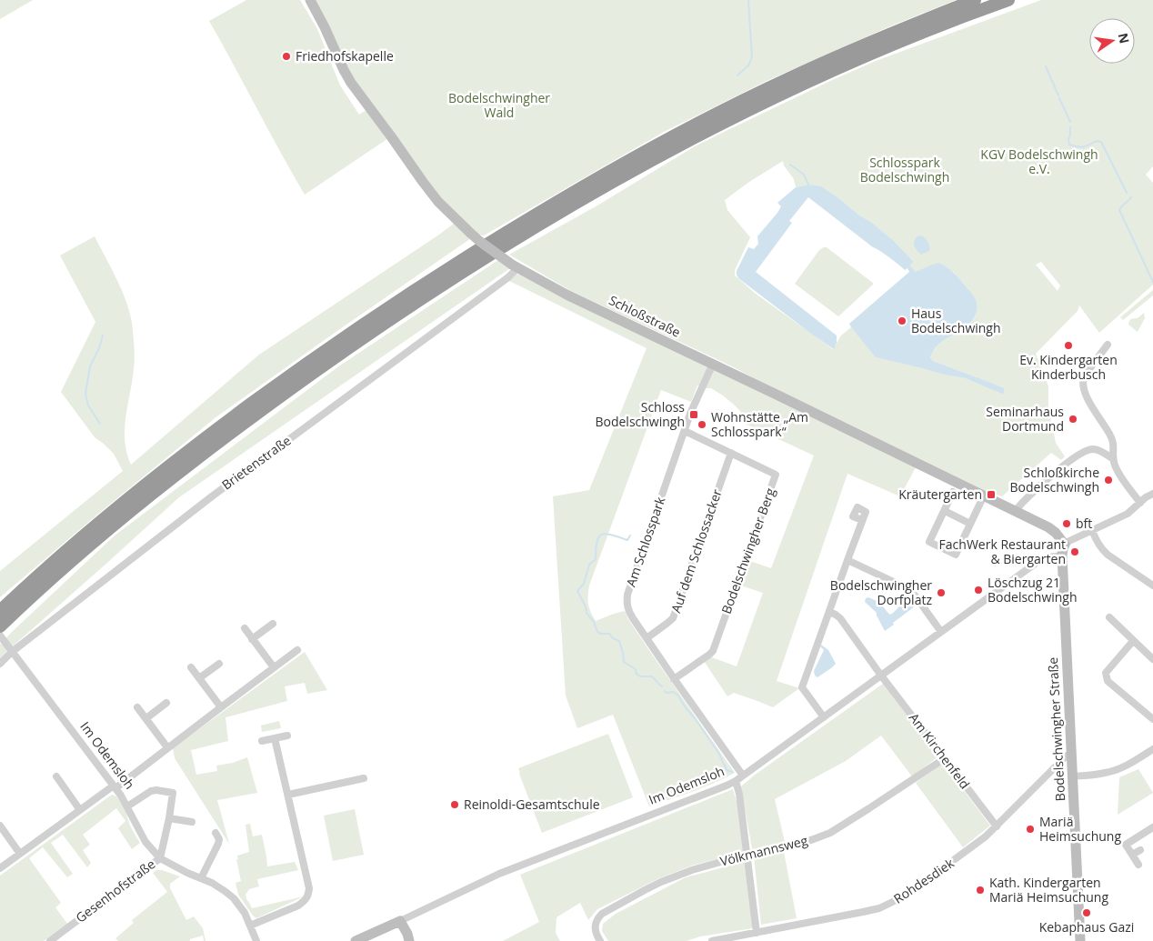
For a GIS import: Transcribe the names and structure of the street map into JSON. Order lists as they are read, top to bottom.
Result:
{
  "streets": {
    "street": [
      "Schloßstraße",
      "Brietenstraße",
      "Am Schlosspark",
      "Auf dem Schlossacker",
      "Bodelschwingher Berg",
      "Bodelschwingher Straße",
      "Am Kirchenfeld",
      "Im Odemsloh",
      "Völkmannsweg",
      "Rohdesdiek",
      "Gesenhofstraße"
    ]
  },
  "crossings": [
    ["Schloßstraße", "Brietenstraße"],
    ["Schloßstraße", "Am Schlosspark"],
    ["Schloßstraße", "Bodelschwingher Straße"],
    ["Brietenstraße", "Im Odemsloh"],
    ["Am Schlosspark", "Auf dem Schlossacker"],
    ["Am Schlosspark", "Bodelschwingher Berg"],
    ["Am Schlosspark", "Im Odemsloh"],
    ["Auf dem Schlossacker", "Bodelschwingher Berg"],
    ["Bodelschwingher Straße", "Im Odemsloh"],
    ["Bodelschwingher Straße", "Rohdesdiek"],
    ["Am Kirchenfeld", "Im Odemsloh"],
    ["Am Kirchenfeld", "Völkmannsweg"],
    ["Am Kirchenfeld", "Rohdesdiek"],
    ["Im Odemsloh", "Gesenhofstraße"]
  ],
  "parks": ["Bodelschwingher Wald", "KGV Bodelschwingh e.V.", "Schlosspark Bodelschwingh"],
  "places": {
    "other": [
      "Friedhofskapelle",
      "Haus Bodelschwingh",
      "Ev. Kindergarten Kinderbusch",
      "Seminarhaus Dortmund",
      "Wohnstätte „Am Schlosspark“",
      "Schloßkirche Bodelschwingh",
      "bft",
      "FachWerk Restaurant & Biergarten",
      "Löschzug 21 Bodelschwingh",
      "Bodelschwingher Dorfplatz",
      "Reinoldi-Gesamtschule",
      "Mariä Heimsuchung",
      "Kath. Kindergarten Mariä Heimsuchung",
      "Kebaphaus Gazi"
    ],
    "transit": ["Schloss Bodelschwingh", "Kräutergarten"]
  },
  "north": "right"
}
